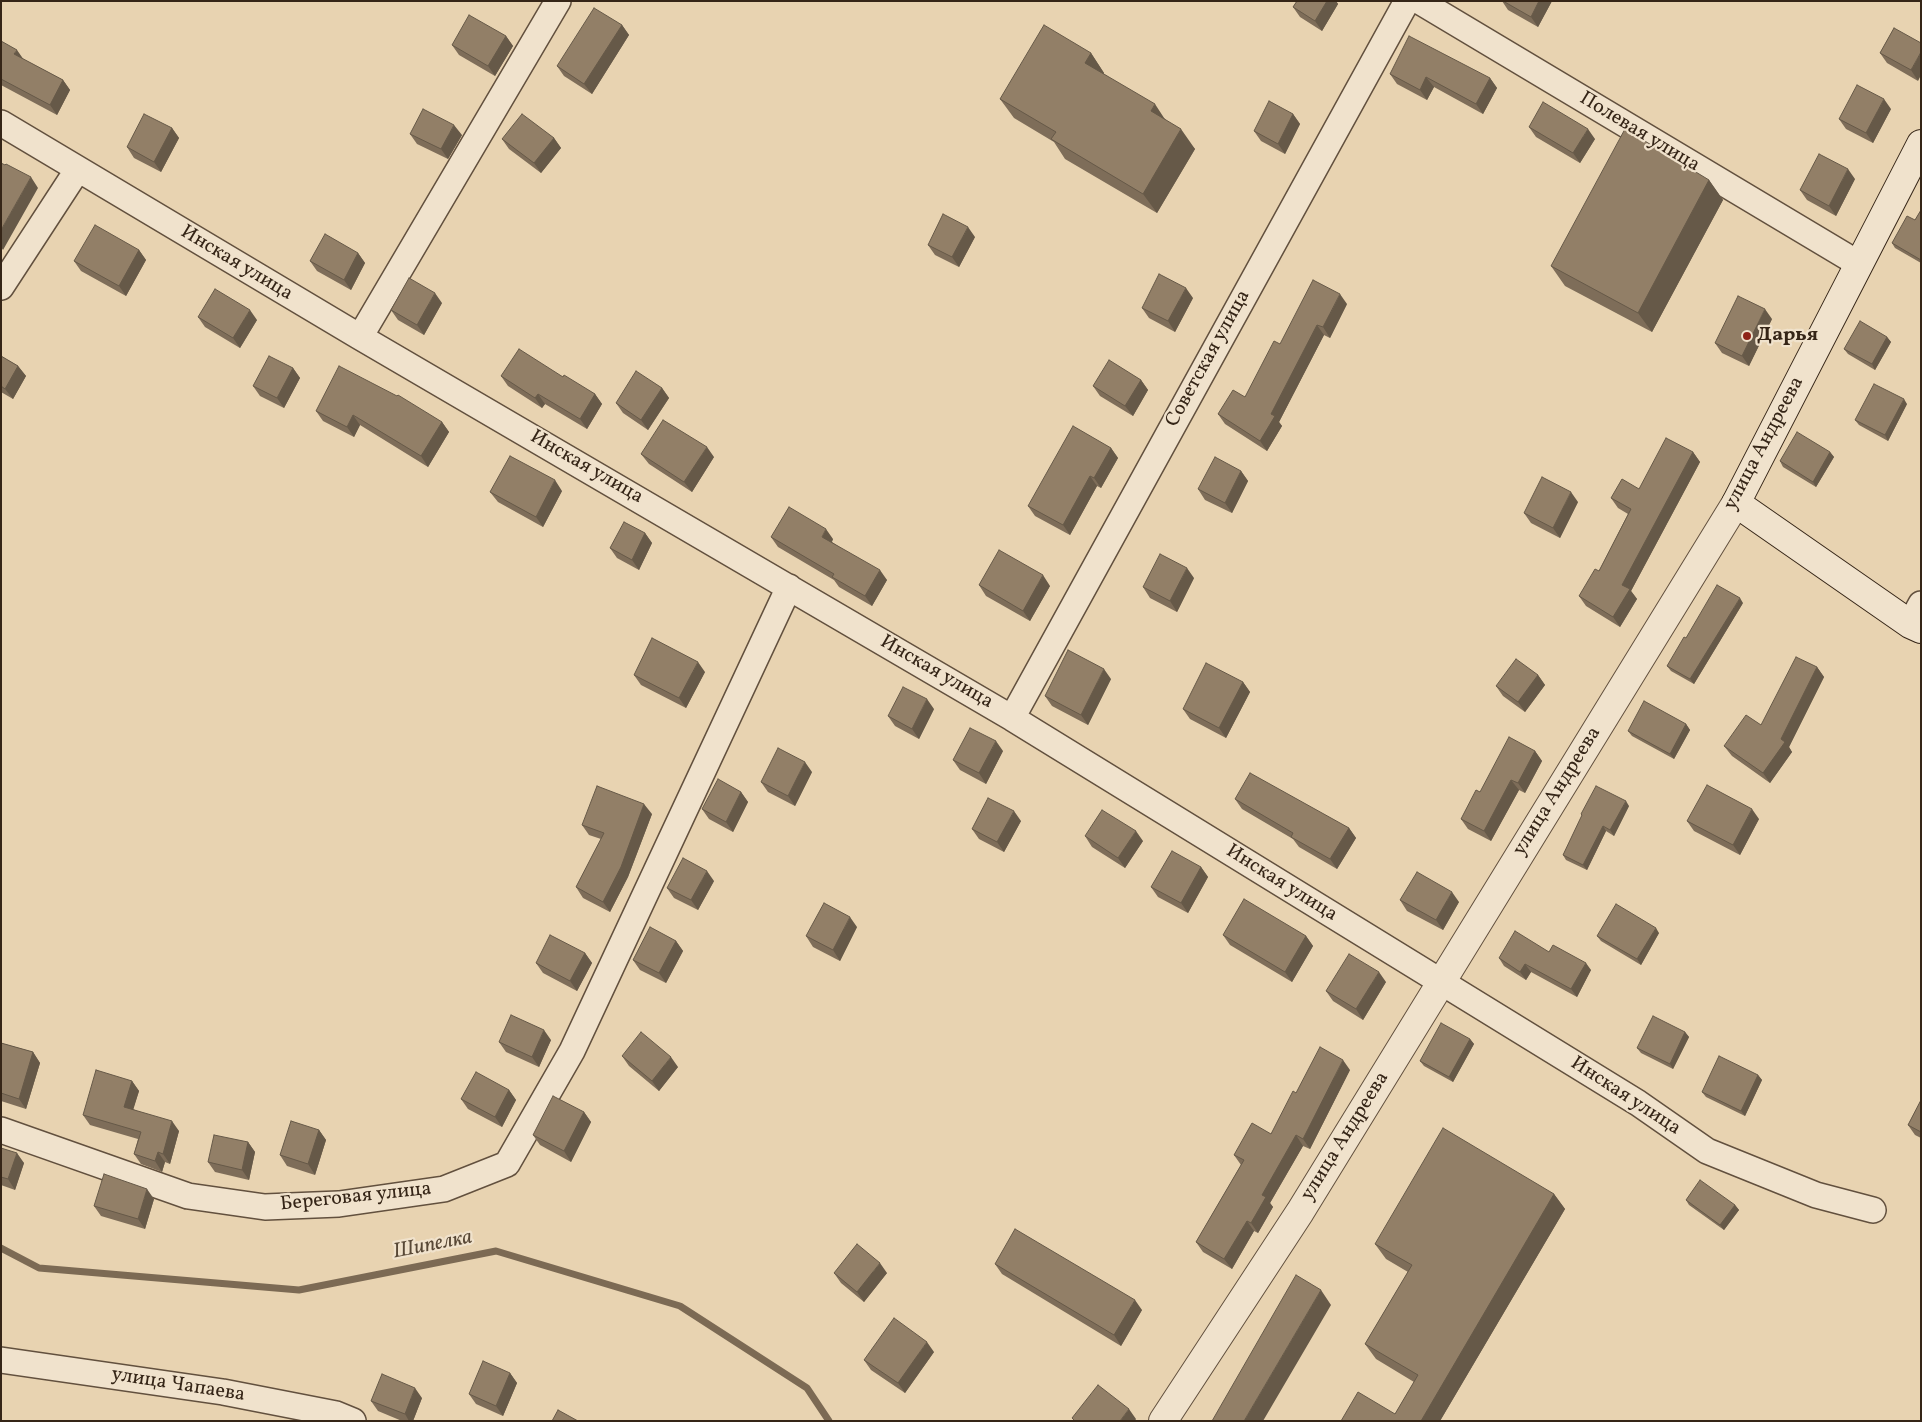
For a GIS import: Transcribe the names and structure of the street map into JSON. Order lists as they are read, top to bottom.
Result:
{
  "streets": {
    "street": [
      "Полевая улица",
      "Инская улица",
      "Советская улица",
      "улица Андреева",
      "Береговая улица",
      "улица Чапаева"
    ]
  },
  "crossings": [
    ["Полевая улица", "улица Андреева"],
    ["Инская улица", "Советская улица"],
    ["Инская улица", "улица Андреева"],
    ["Инская улица", "Береговая улица"]
  ],
  "water": ["Шипелка"],
  "places": ["Дарья"]
}
